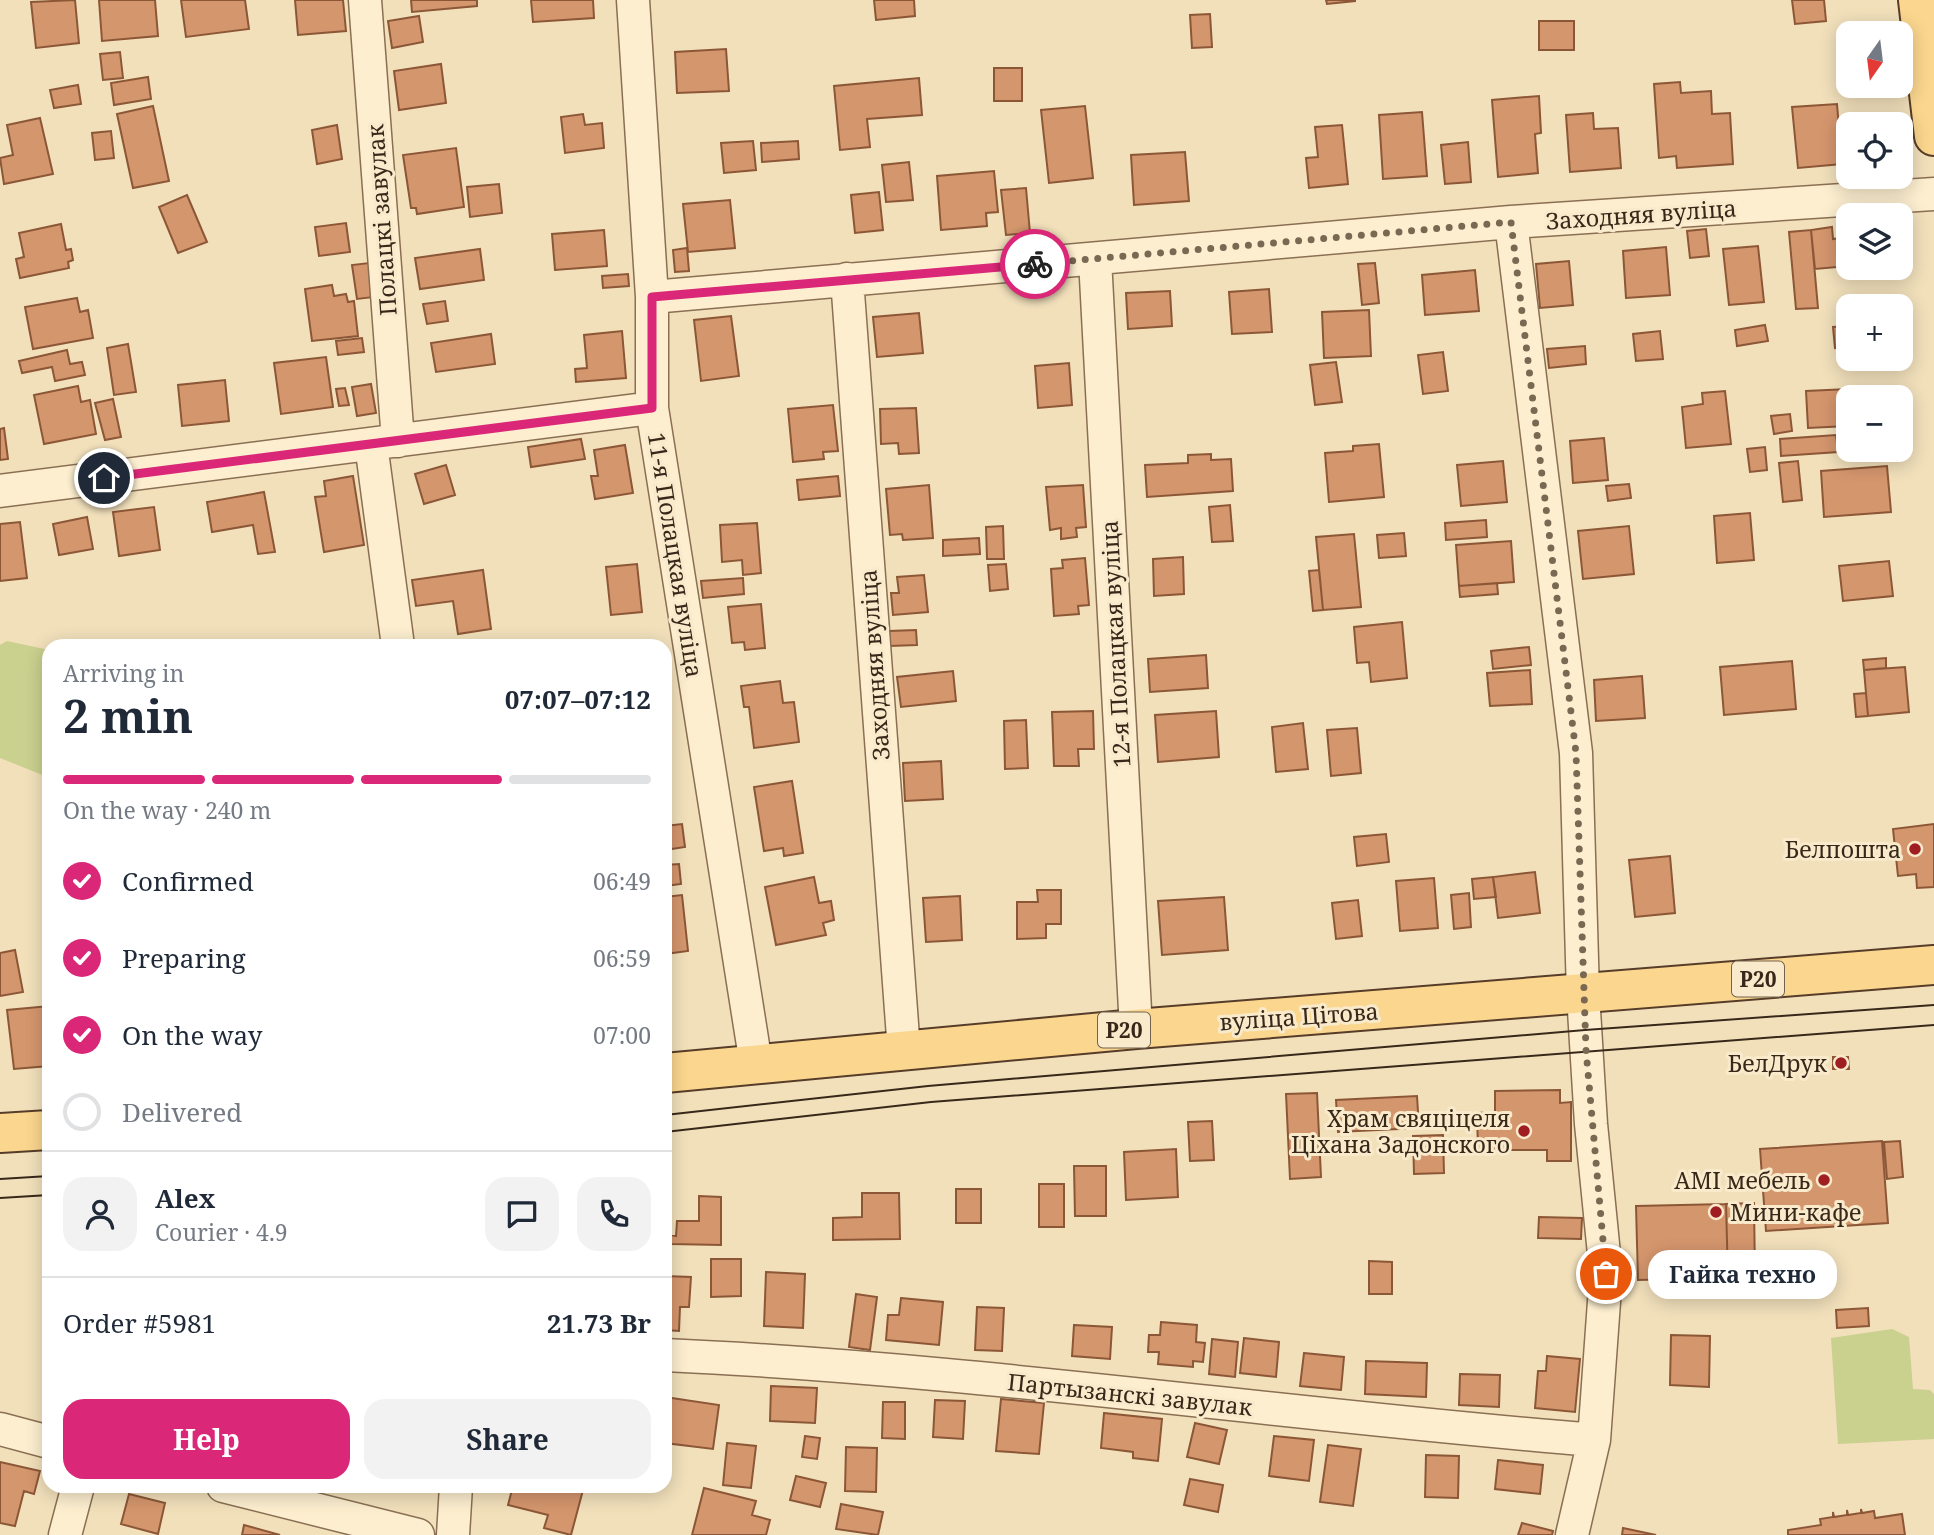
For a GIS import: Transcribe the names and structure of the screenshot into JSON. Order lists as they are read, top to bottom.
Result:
{
  "streets": {
    "main road": ["Р20", "вуліца Цітова"],
    "street": [
      "Заходняя вуліца",
      "Полацкі завулак",
      "11-я Полацкая вуліца",
      "12-я Полацкая вуліца",
      "Партызанскі завулак"
    ]
  },
  "crossings": [
    ["Заходняя вуліца", "11-я Полацкая вуліца"],
    ["Заходняя вуліца", "12-я Полацкая вуліца"],
    ["Заходняя вуліца", "вуліца Цітова"],
    ["11-я Полацкая вуліца", "вуліца Цітова"],
    ["12-я Полацкая вуліца", "вуліца Цітова"]
  ],
  "places": [
    "Белпошта",
    "БелДрук",
    "Храм свяціцеля Ціхана Задонского",
    "AMI мебель",
    "Мини-кафе",
    "Гайка техно"
  ],
  "north": "bottom",
  "page": {
    "map_buttons": ["+", "−"],
    "heading": ["2 min", "Arriving in", "07:07–07:12"],
    "panel": [
      "Alex",
      "Courier · 4.9",
      "Order #5981",
      "21.73 Br"
    ],
    "bar": "On the way · 240 m",
    "list": [
      ["Confirmed", "06:49"],
      ["Preparing", "06:59"],
      ["On the way", "07:00"],
      "Delivered"
    ],
    "bubble": "Гайка техно",
    "buttons": ["Help", "Share"]
  }
}
